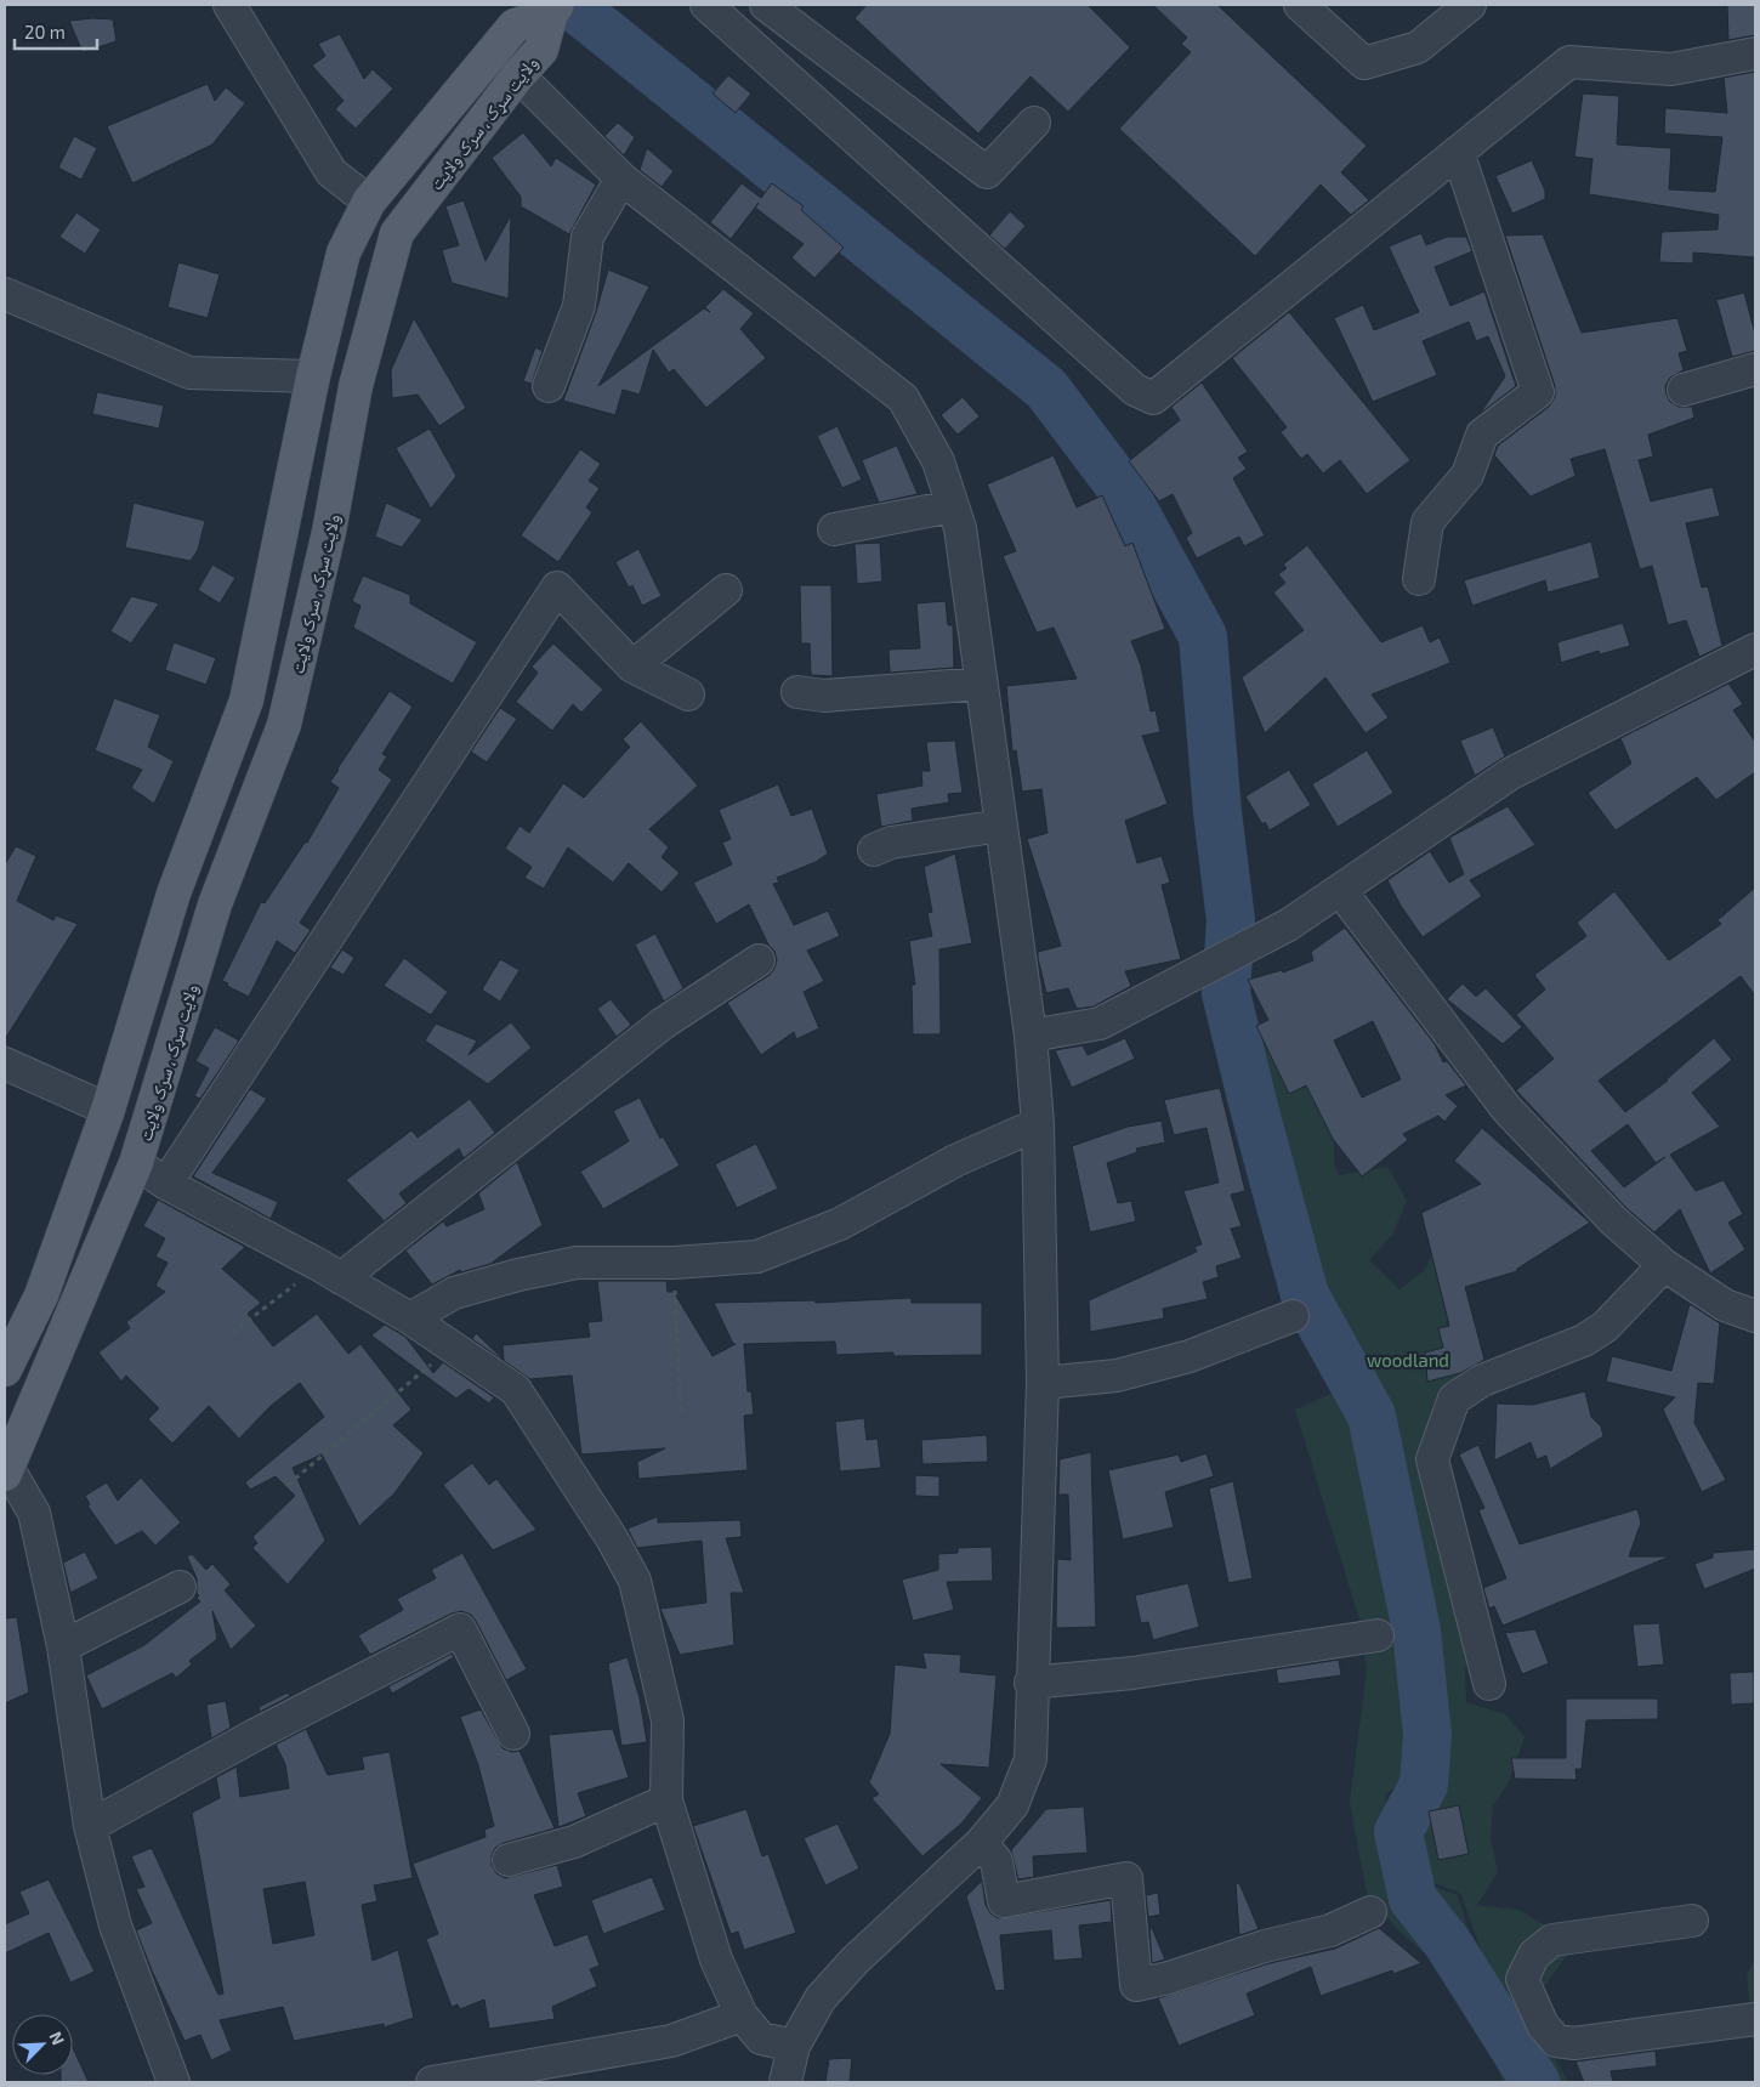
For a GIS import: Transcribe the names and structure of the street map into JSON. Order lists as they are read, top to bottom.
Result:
{
  "streets": {
    "main road": ["ولایت سړک ، سرک ولایت"]
  },
  "parks": ["woodland"],
  "scale_bar": "20 m",
  "north": "top right"
}
